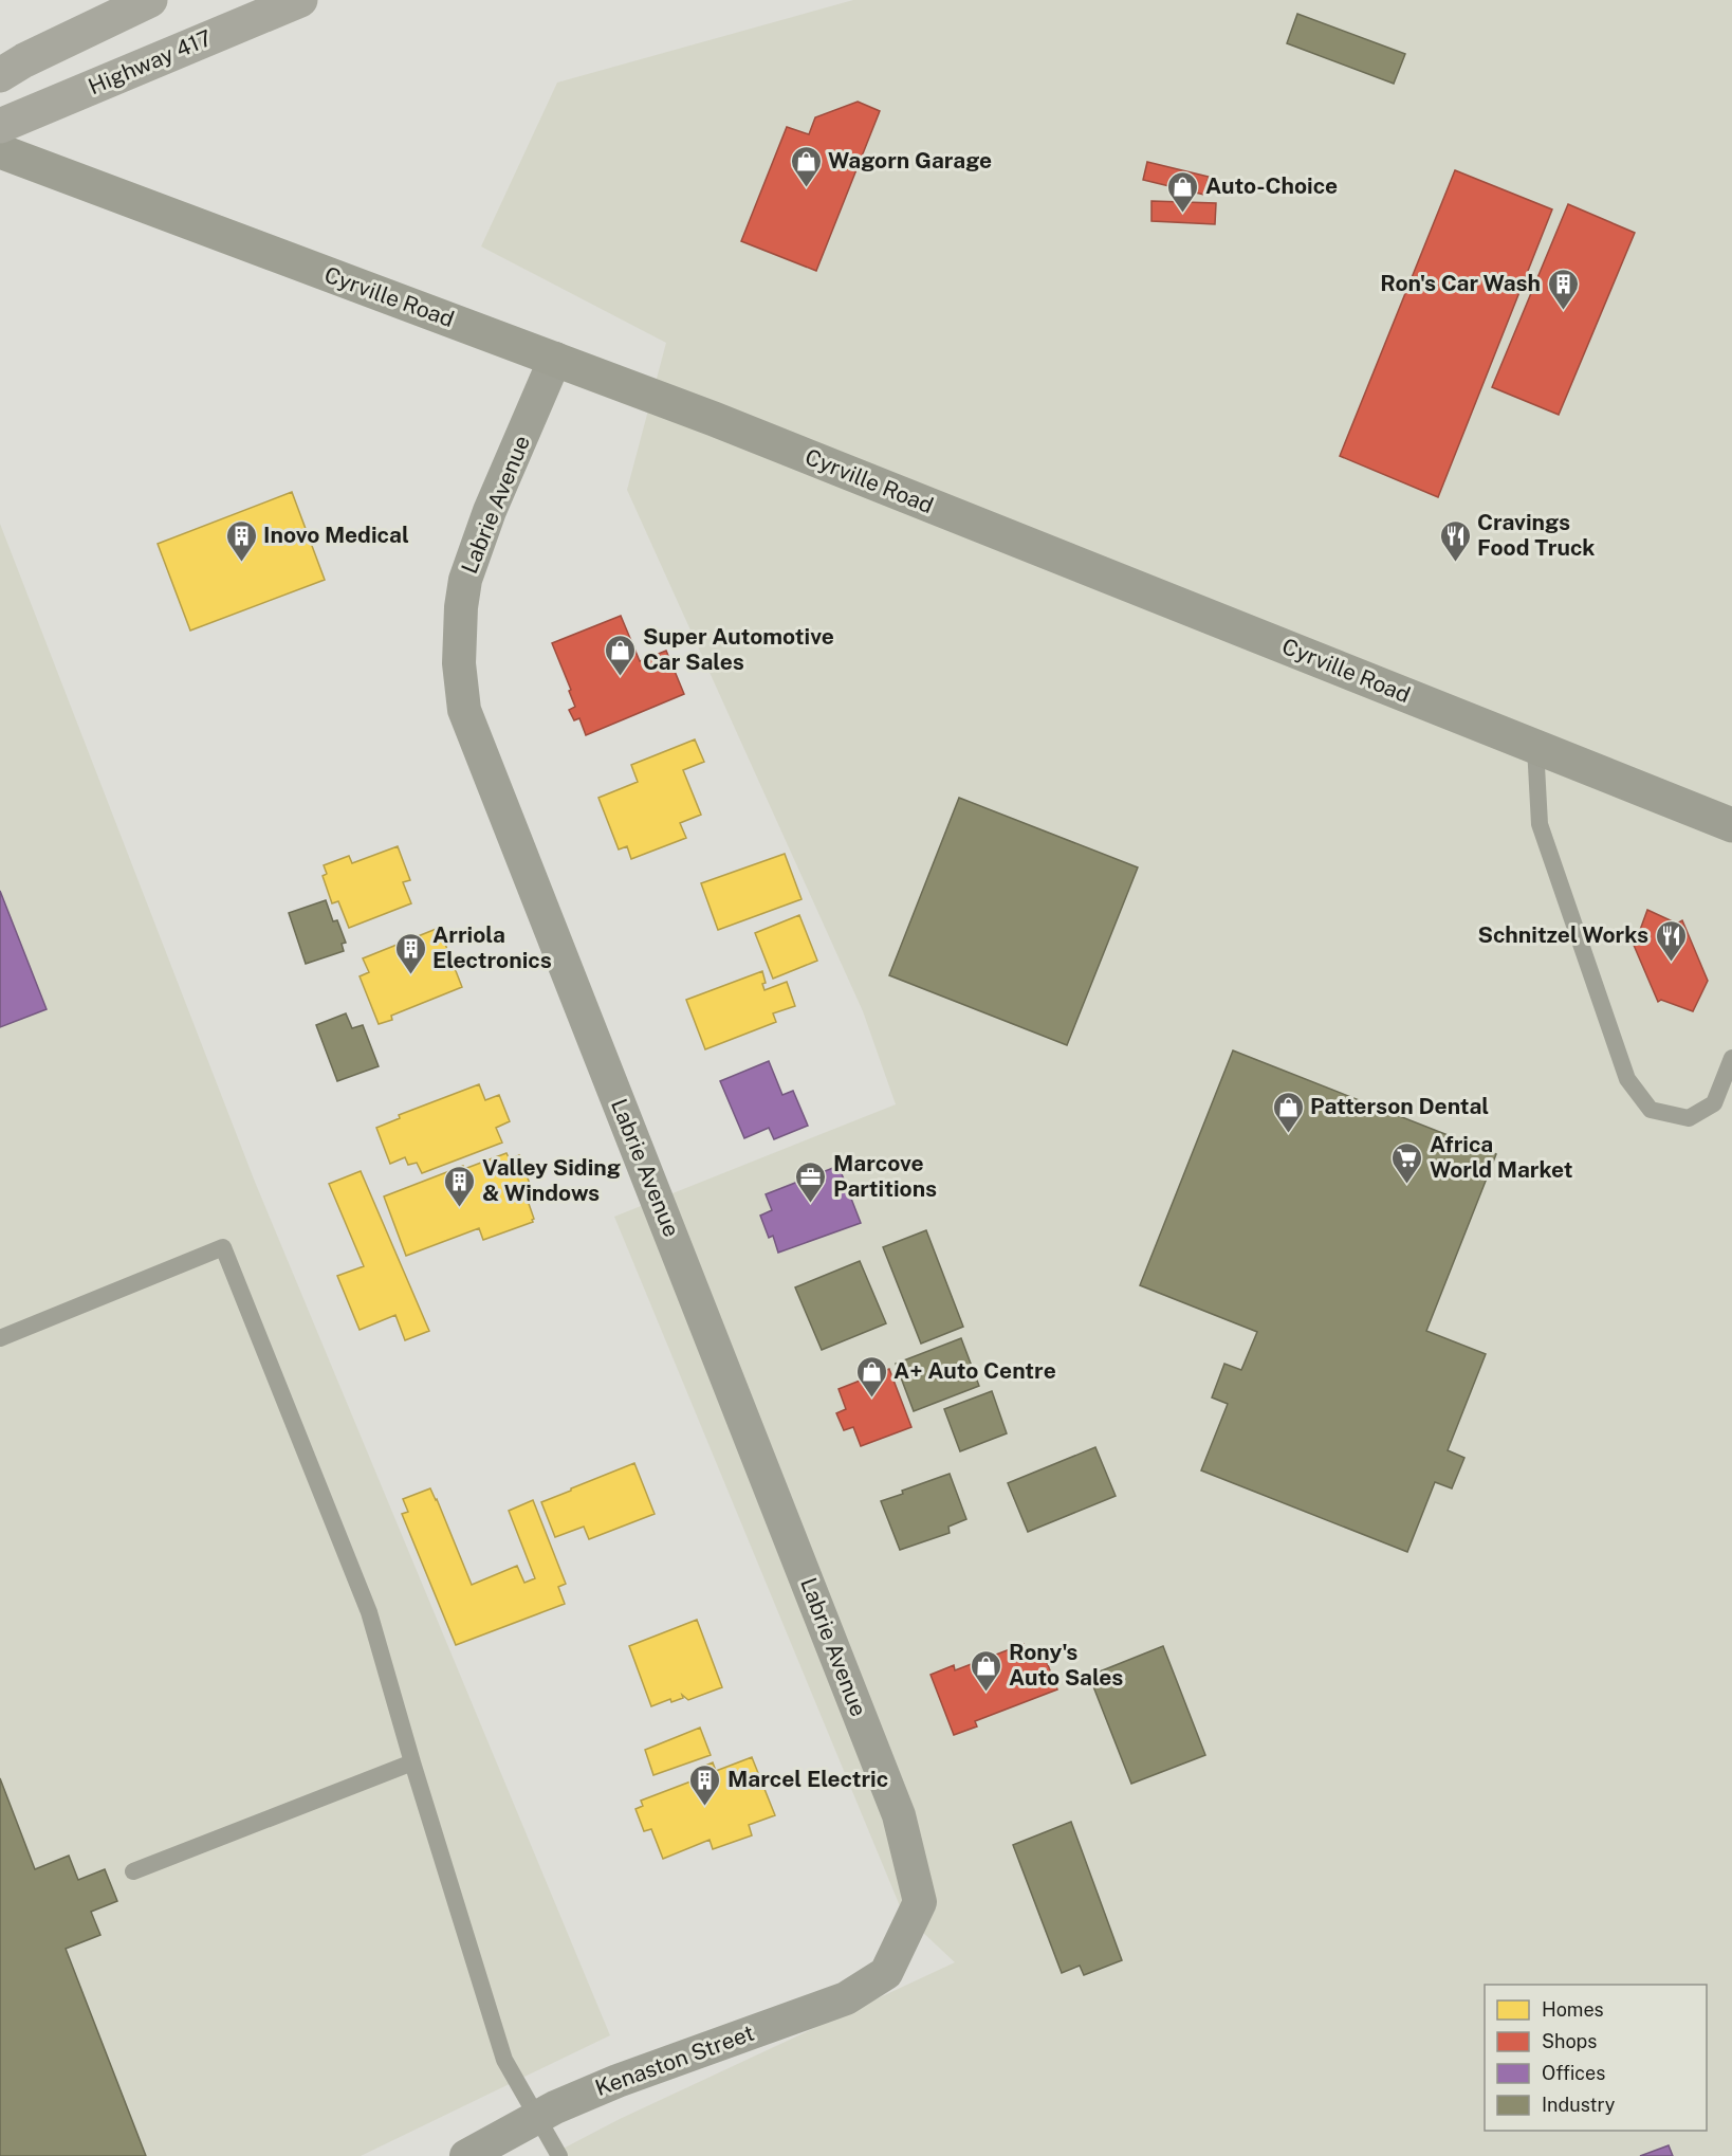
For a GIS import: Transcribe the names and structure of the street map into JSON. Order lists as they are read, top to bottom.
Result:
{
  "streets": {
    "highway": ["Highway 417"],
    "main road": ["Cyrville Road"],
    "street": ["Labrie Avenue", "Kenaston Street"]
  },
  "crossings": [
    ["Cyrville Road", "Labrie Avenue"],
    ["Labrie Avenue", "Kenaston Street"]
  ],
  "places": {
    "shop": [
      "Wagorn Garage",
      "Auto-Choice",
      "Super Automotive Car Sales",
      "Patterson Dental",
      "A+ Auto Centre",
      "Rony's Auto Sales"
    ],
    "building": [
      "Ron's Car Wash",
      "Inovo Medical",
      "Arriola Electronics",
      "Valley Siding & Windows",
      "Marcel Electric"
    ],
    "restaurant": ["Cravings Food Truck", "Schnitzel Works"],
    "supermarket": ["Africa World Market"],
    "office": ["Marcove Partitions"]
  },
  "legend": [
    "Homes",
    "Shops",
    "Offices",
    "Industry"
  ]
}
